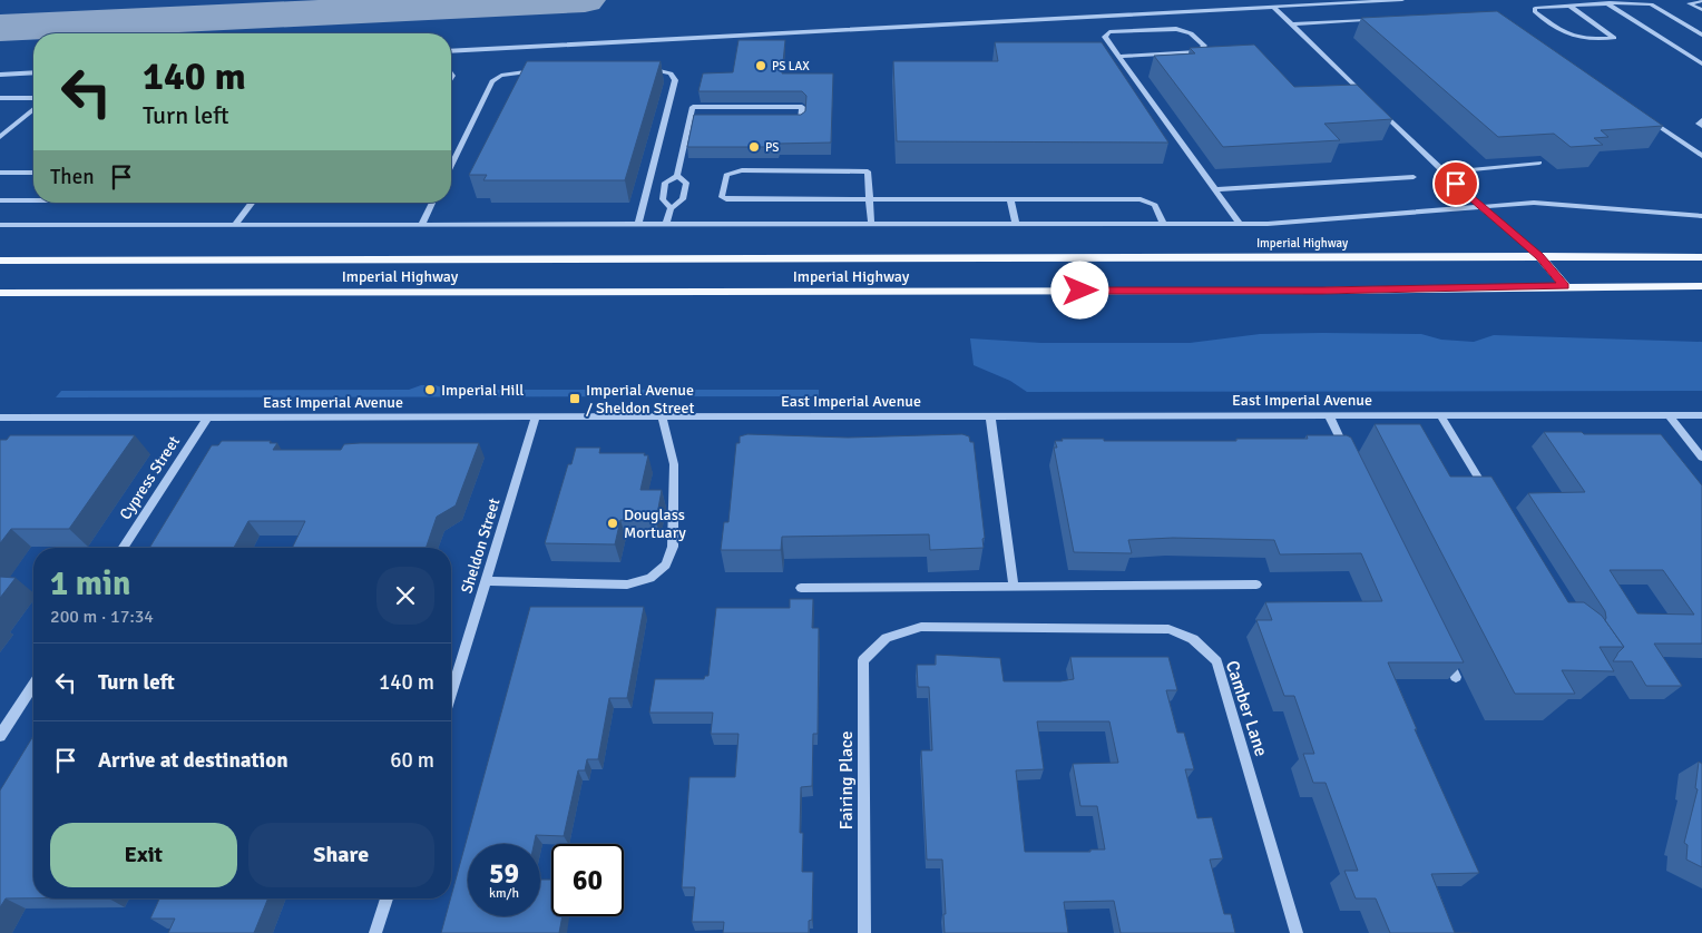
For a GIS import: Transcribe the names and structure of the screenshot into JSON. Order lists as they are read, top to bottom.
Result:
{
  "streets": {
    "main road": ["Imperial Highway"],
    "street": [
      "East Imperial Avenue",
      "Cypress Street",
      "Sheldon Street",
      "Camber Lane",
      "Fairing Place"
    ]
  },
  "crossings": [
    ["East Imperial Avenue", "Cypress Street"],
    ["East Imperial Avenue", "Sheldon Street"],
    ["Camber Lane", "Fairing Place"]
  ],
  "places": {
    "other": [
      "PS LAX",
      "PS",
      "Imperial Hill",
      "Douglass Mortuary"
    ],
    "transit": ["Imperial Avenue / Sheldon Street"]
  },
  "page": {
    "turn": ["140 m", "Turn left"],
    "then": "Then",
    "heading": ["1 min", "200 m · 17:34"],
    "list": [
      {
        "name": "Turn left",
        "value": "140 m"
      },
      {
        "name": "Arrive at destination",
        "value": "60 m"
      }
    ],
    "buttons": ["Exit", "Share"],
    "speed": "59 km/h",
    "limit": "60"
  }
}
